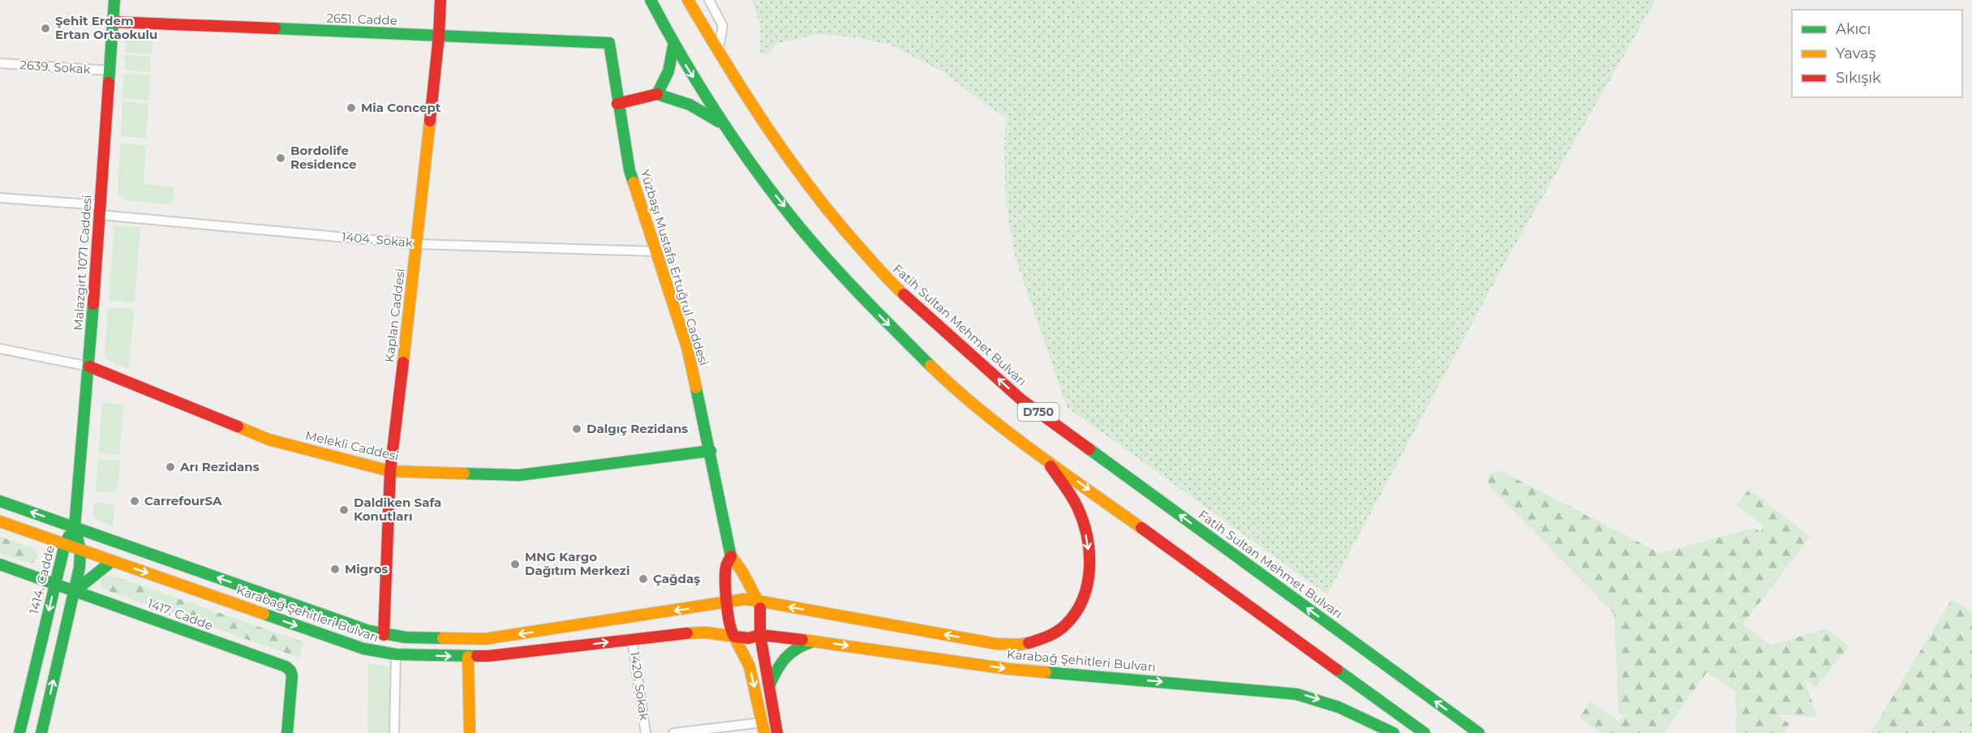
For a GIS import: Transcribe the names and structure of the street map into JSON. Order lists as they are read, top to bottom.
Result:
{
  "streets": {
    "main road": [
      "2651. Cadde",
      "Malazgirt 1071 Caddesi",
      "Yüzbaşı Mustafa Ertuğrul Caddesi",
      "Kaplan Caddesi",
      "Fatih Sultan Mehmet Bulvarı",
      "D750",
      "Melekli Caddesi",
      "1414. Cadde",
      "Karabağ Şehitleri Bulvarı",
      "1417. Cadde"
    ],
    "street": ["2639. Sokak", "1404. Sokak", "1420. Sokak"]
  },
  "crossings": [
    ["2651. Cadde", "Malazgirt 1071 Caddesi"],
    ["2651. Cadde", "Yüzbaşı Mustafa Ertuğrul Caddesi"],
    ["2651. Cadde", "Kaplan Caddesi"],
    ["2639. Sokak", "Malazgirt 1071 Caddesi"],
    ["1404. Sokak", "Malazgirt 1071 Caddesi"],
    ["1404. Sokak", "Yüzbaşı Mustafa Ertuğrul Caddesi"],
    ["1404. Sokak", "Kaplan Caddesi"],
    ["Malazgirt 1071 Caddesi", "Melekli Caddesi"],
    ["Malazgirt 1071 Caddesi", "1414. Cadde"],
    ["Malazgirt 1071 Caddesi", "Karabağ Şehitleri Bulvarı"],
    ["Yüzbaşı Mustafa Ertuğrul Caddesi", "Melekli Caddesi"],
    ["Yüzbaşı Mustafa Ertuğrul Caddesi", "Karabağ Şehitleri Bulvarı"],
    ["Kaplan Caddesi", "Melekli Caddesi"],
    ["Kaplan Caddesi", "Karabağ Şehitleri Bulvarı"],
    ["D750", "Karabağ Şehitleri Bulvarı"],
    ["1414. Cadde", "Karabağ Şehitleri Bulvarı"],
    ["1414. Cadde", "1417. Cadde"],
    ["Karabağ Şehitleri Bulvarı", "1420. Sokak"]
  ],
  "places": [
    "Şehit Erdem Ertan Ortaokulu",
    "Mia Concept",
    "Bordolife Residence",
    "Dalgıç Rezidans",
    "Arı Rezidans",
    "CarrefourSA",
    "Daldiken Safa Konutları",
    "MNG Kargo Dağıtım Merkezi",
    "Migros",
    "Çağdaş"
  ],
  "legend": ["Akıcı", "Yavaş", "Sıkışık"]
}
